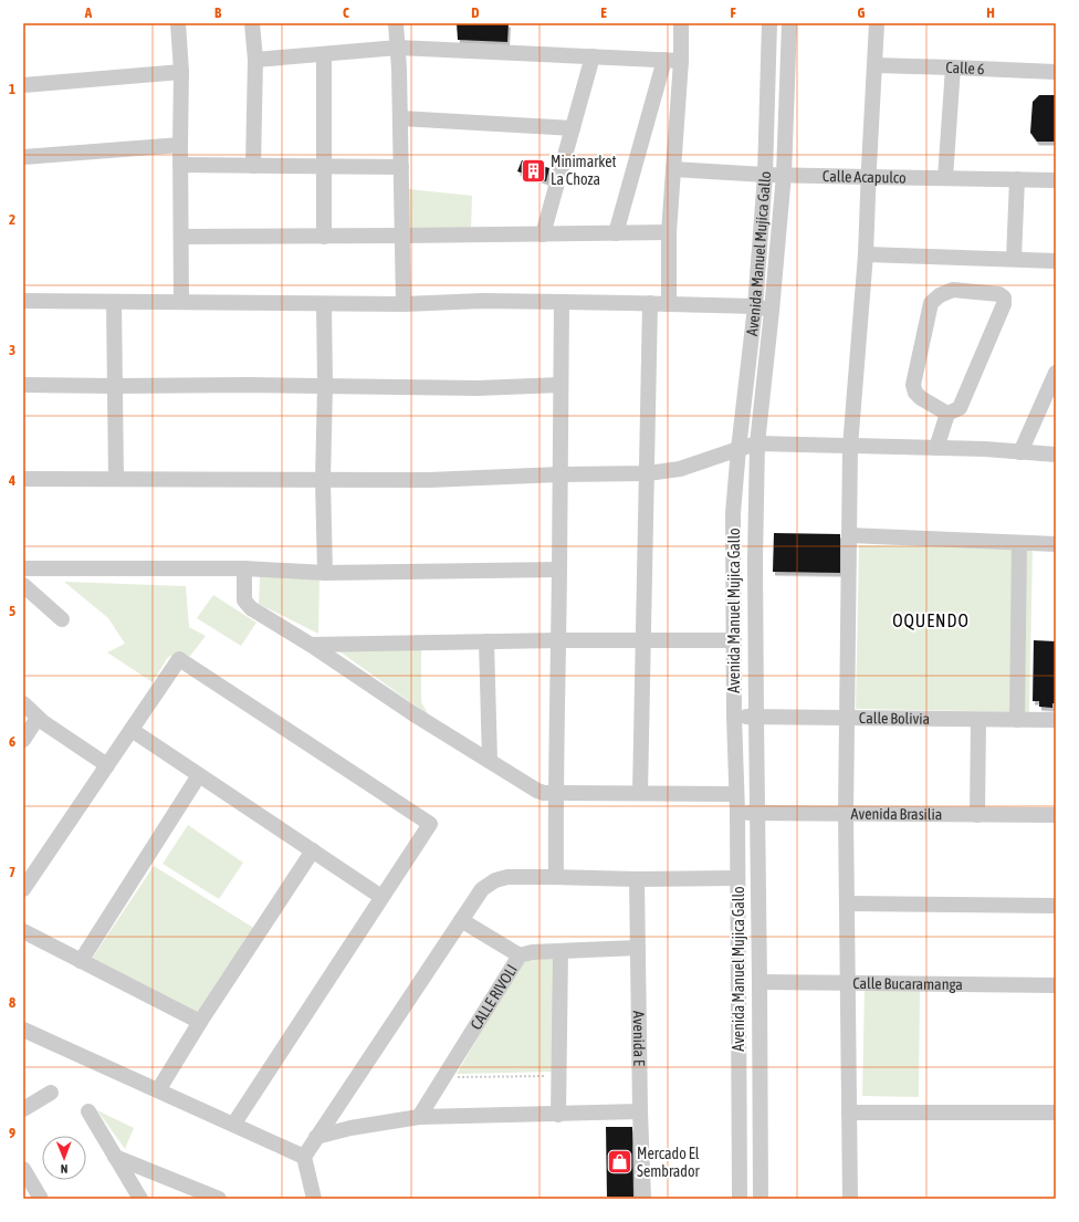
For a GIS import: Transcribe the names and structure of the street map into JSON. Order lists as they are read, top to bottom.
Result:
{
  "streets": {
    "street": [
      "Calle 6",
      "Calle Acapulco",
      "Avenida Manuel Mujica Gallo",
      "Calle Bolivia",
      "Avenida Brasilia",
      "Calle Bucaramanga",
      "CALLE RIVOLI",
      "Avenida E"
    ]
  },
  "crossings": [
    ["Calle Acapulco", "Avenida Manuel Mujica Gallo"],
    ["Avenida Manuel Mujica Gallo", "Calle Bolivia"],
    ["Avenida Manuel Mujica Gallo", "Avenida Brasilia"],
    ["Avenida Manuel Mujica Gallo", "Calle Bucaramanga"],
    ["CALLE RIVOLI", "Avenida E"]
  ],
  "districts": ["OQUENDO"],
  "places": {
    "building": ["Minimarket La Choza"],
    "shop": ["Mercado El Sembrador"]
  },
  "north": "bottom",
  "grid": {
    "columns": [
      "A",
      "B",
      "C",
      "D",
      "E",
      "F",
      "G",
      "H"
    ],
    "rows": [
      "1",
      "2",
      "3",
      "4",
      "5",
      "6",
      "7",
      "8",
      "9"
    ]
  }
}
